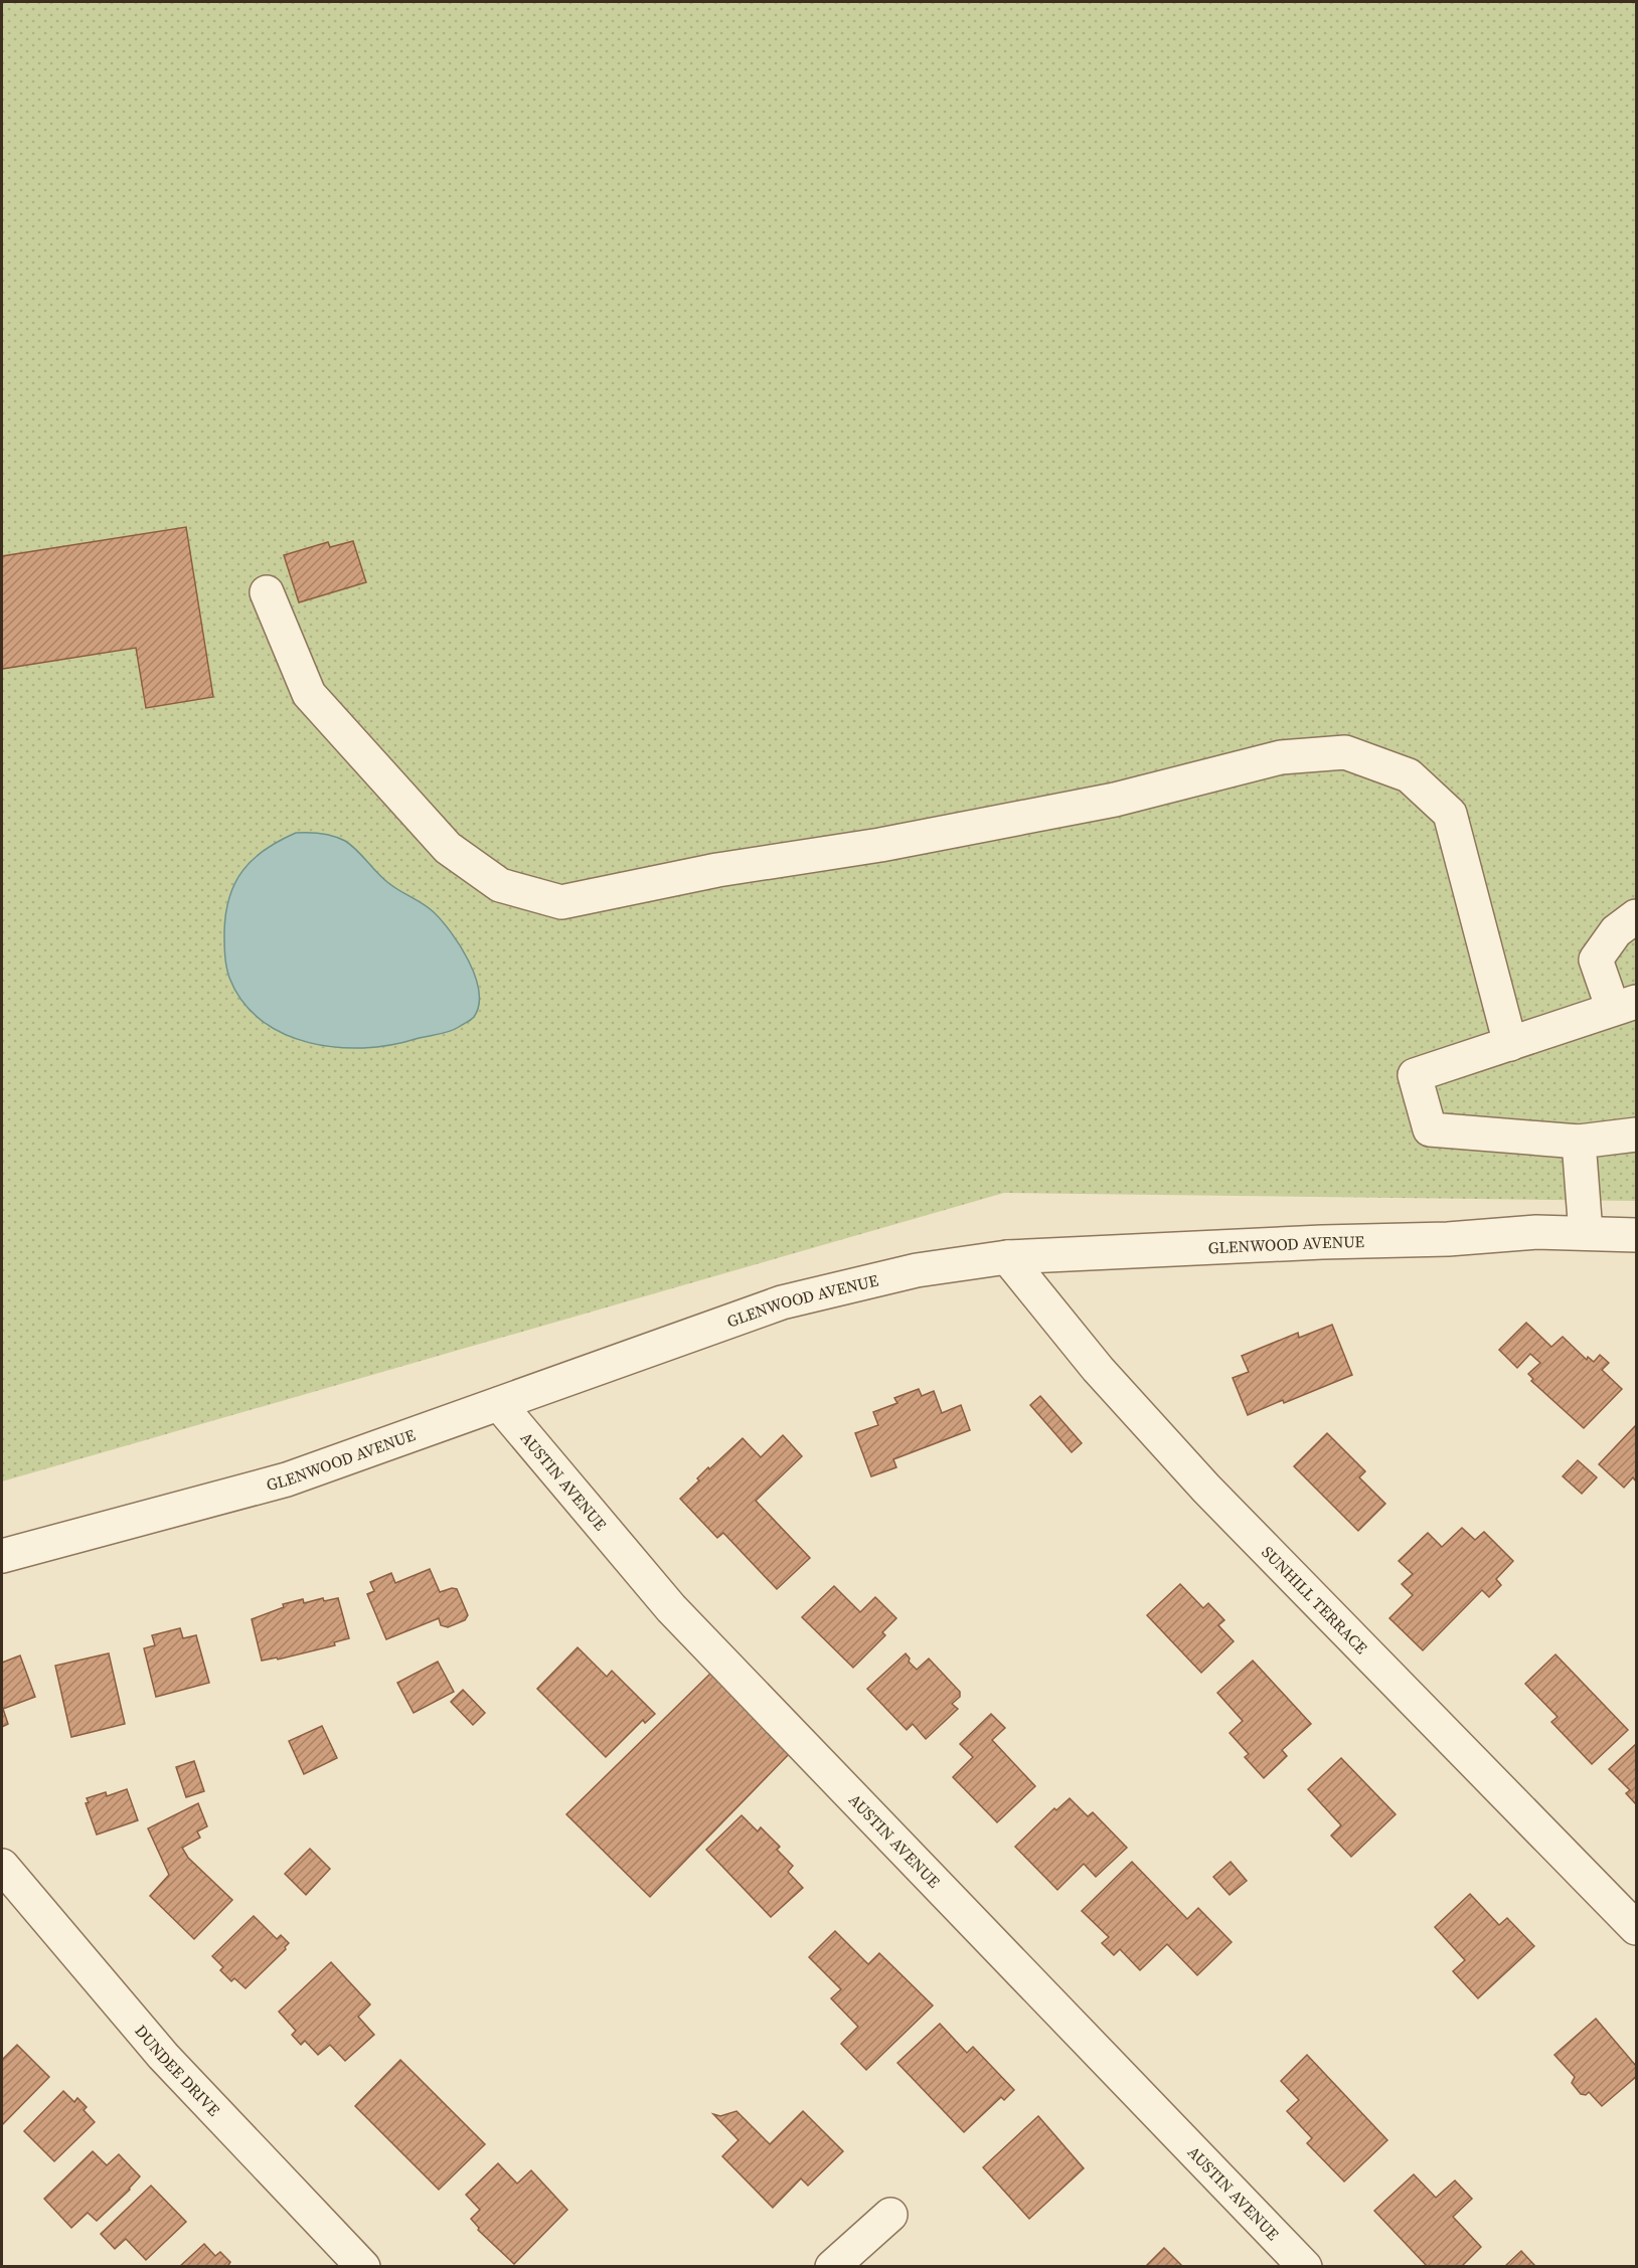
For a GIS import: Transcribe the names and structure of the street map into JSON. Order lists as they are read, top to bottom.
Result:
{
  "streets": {
    "street": [
      "GLENWOOD AVENUE",
      "AUSTIN AVENUE",
      "SUNHILL TERRACE",
      "DUNDEE DRIVE"
    ]
  },
  "crossings": [
    ["GLENWOOD AVENUE", "AUSTIN AVENUE"],
    ["GLENWOOD AVENUE", "SUNHILL TERRACE"]
  ]
}
